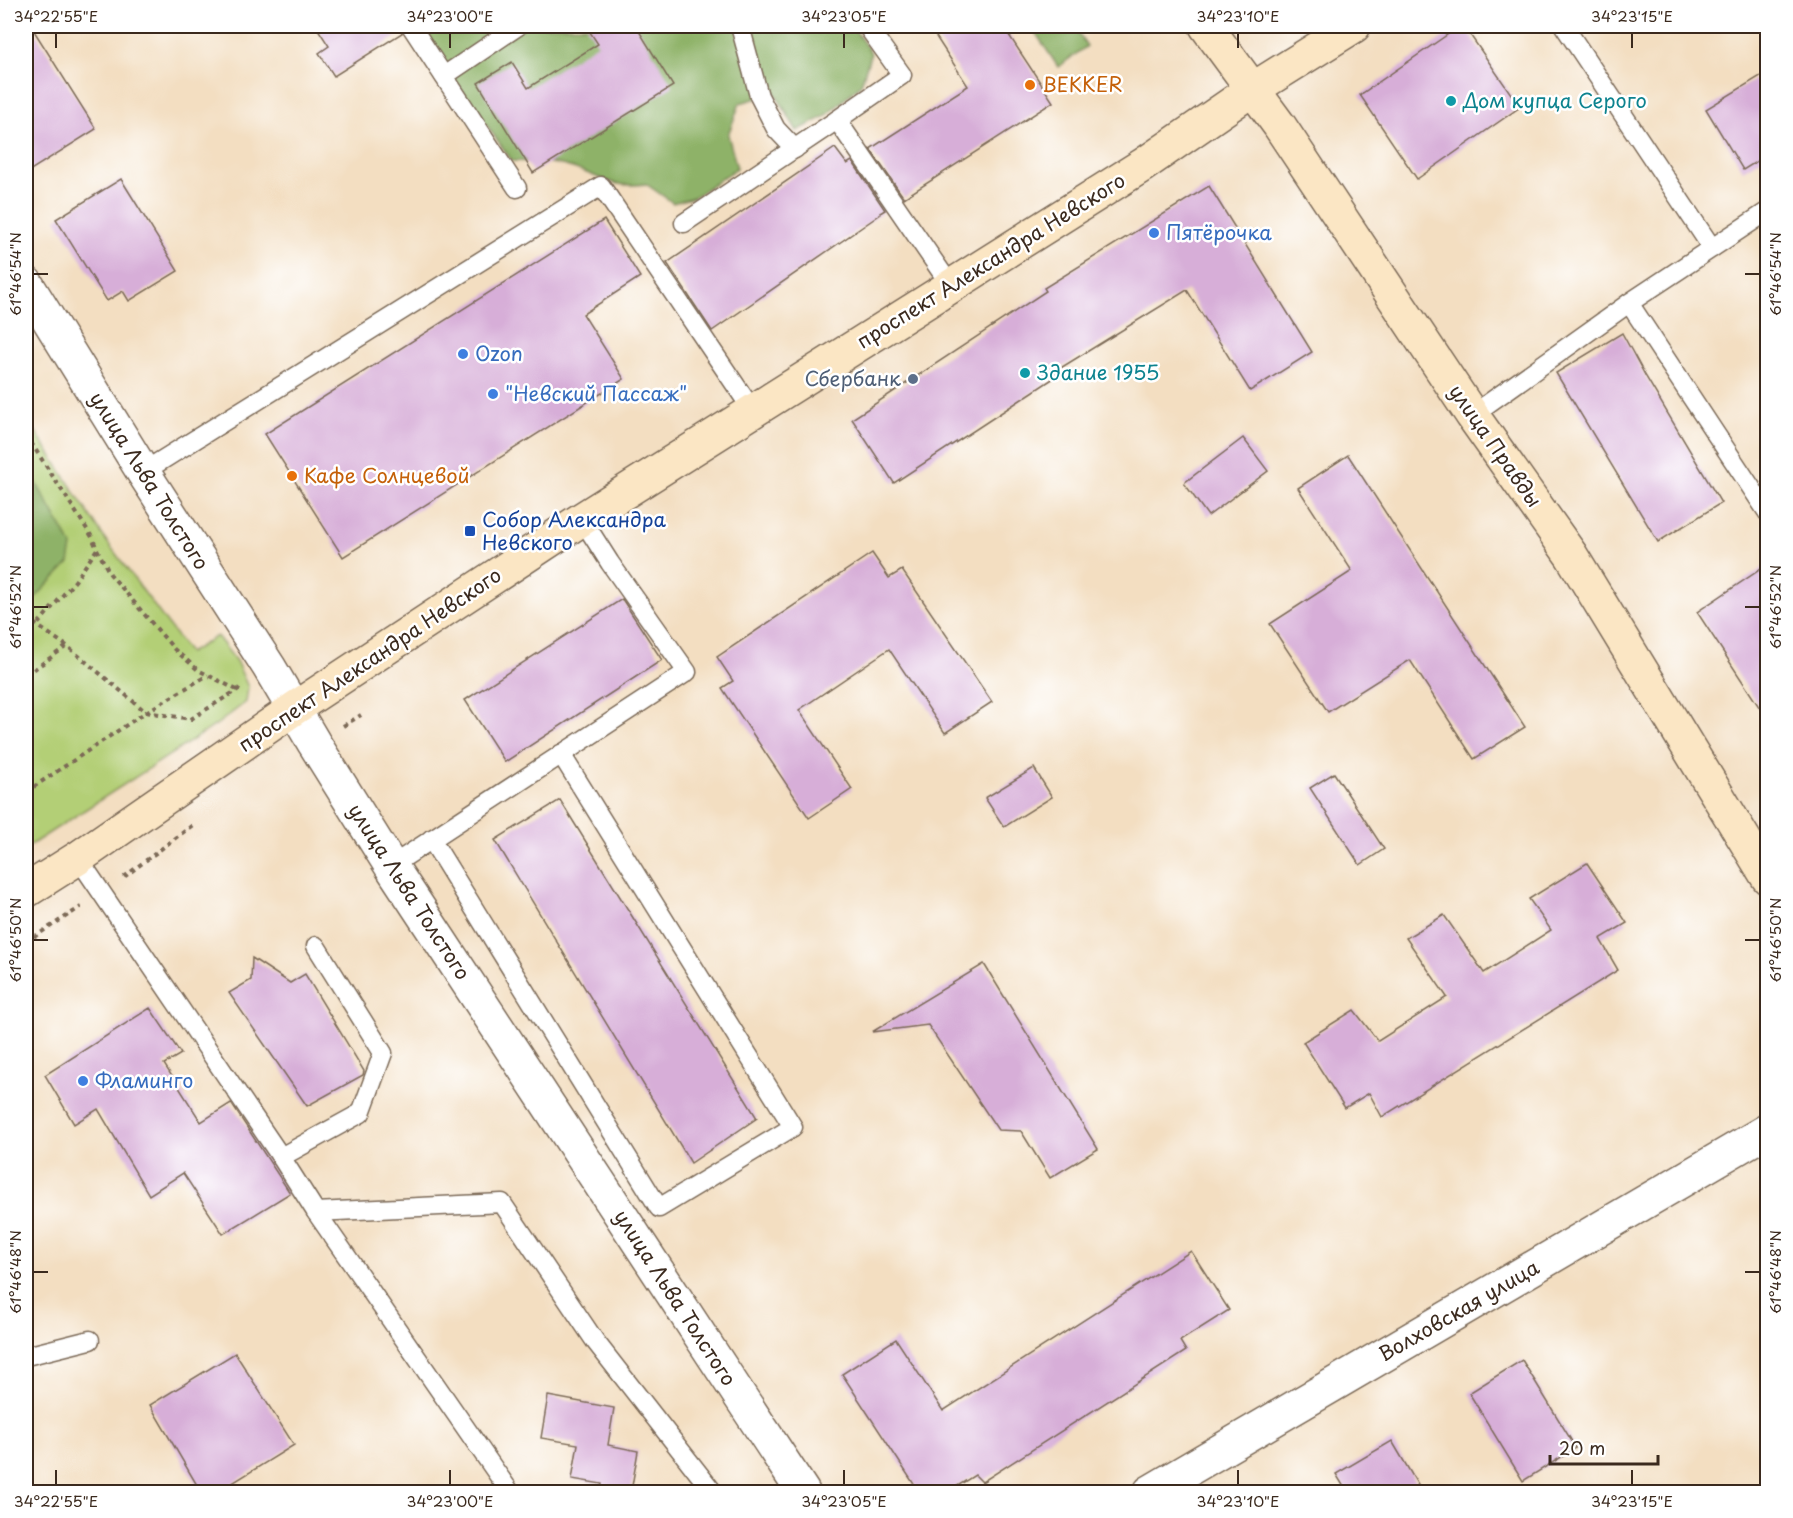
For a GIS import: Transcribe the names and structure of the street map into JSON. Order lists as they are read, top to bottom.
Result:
{
  "streets": {
    "main road": ["проспект Александра Невского", "улица Правды"],
    "street": ["улица Льва Толстого", "Волховская улица"]
  },
  "crossings": [
    ["проспект Александра Невского", "улица Правды"],
    ["проспект Александра Невского", "улица Льва Толстого"]
  ],
  "places": {
    "other": [
      "BEKKER",
      "Дом купца Серого",
      "Пятёрочка",
      "Ozon",
      "Здание 1955",
      "Сбербанк",
      "\"Невский Пассаж\"",
      "Кафе Солнцевой",
      "Фламинго"
    ],
    "transit": ["Собор Александра Невского"]
  },
  "scale_bar": "20 m",
  "coordinates": [
    "34°22'55\"E",
    "34°23'00\"E",
    "34°23'05\"E",
    "34°23'10\"E",
    "34°23'15\"E",
    "61°46'54\"N",
    "61°46'52\"N",
    "61°46'50\"N",
    "61°46'48\"N"
  ]
}
